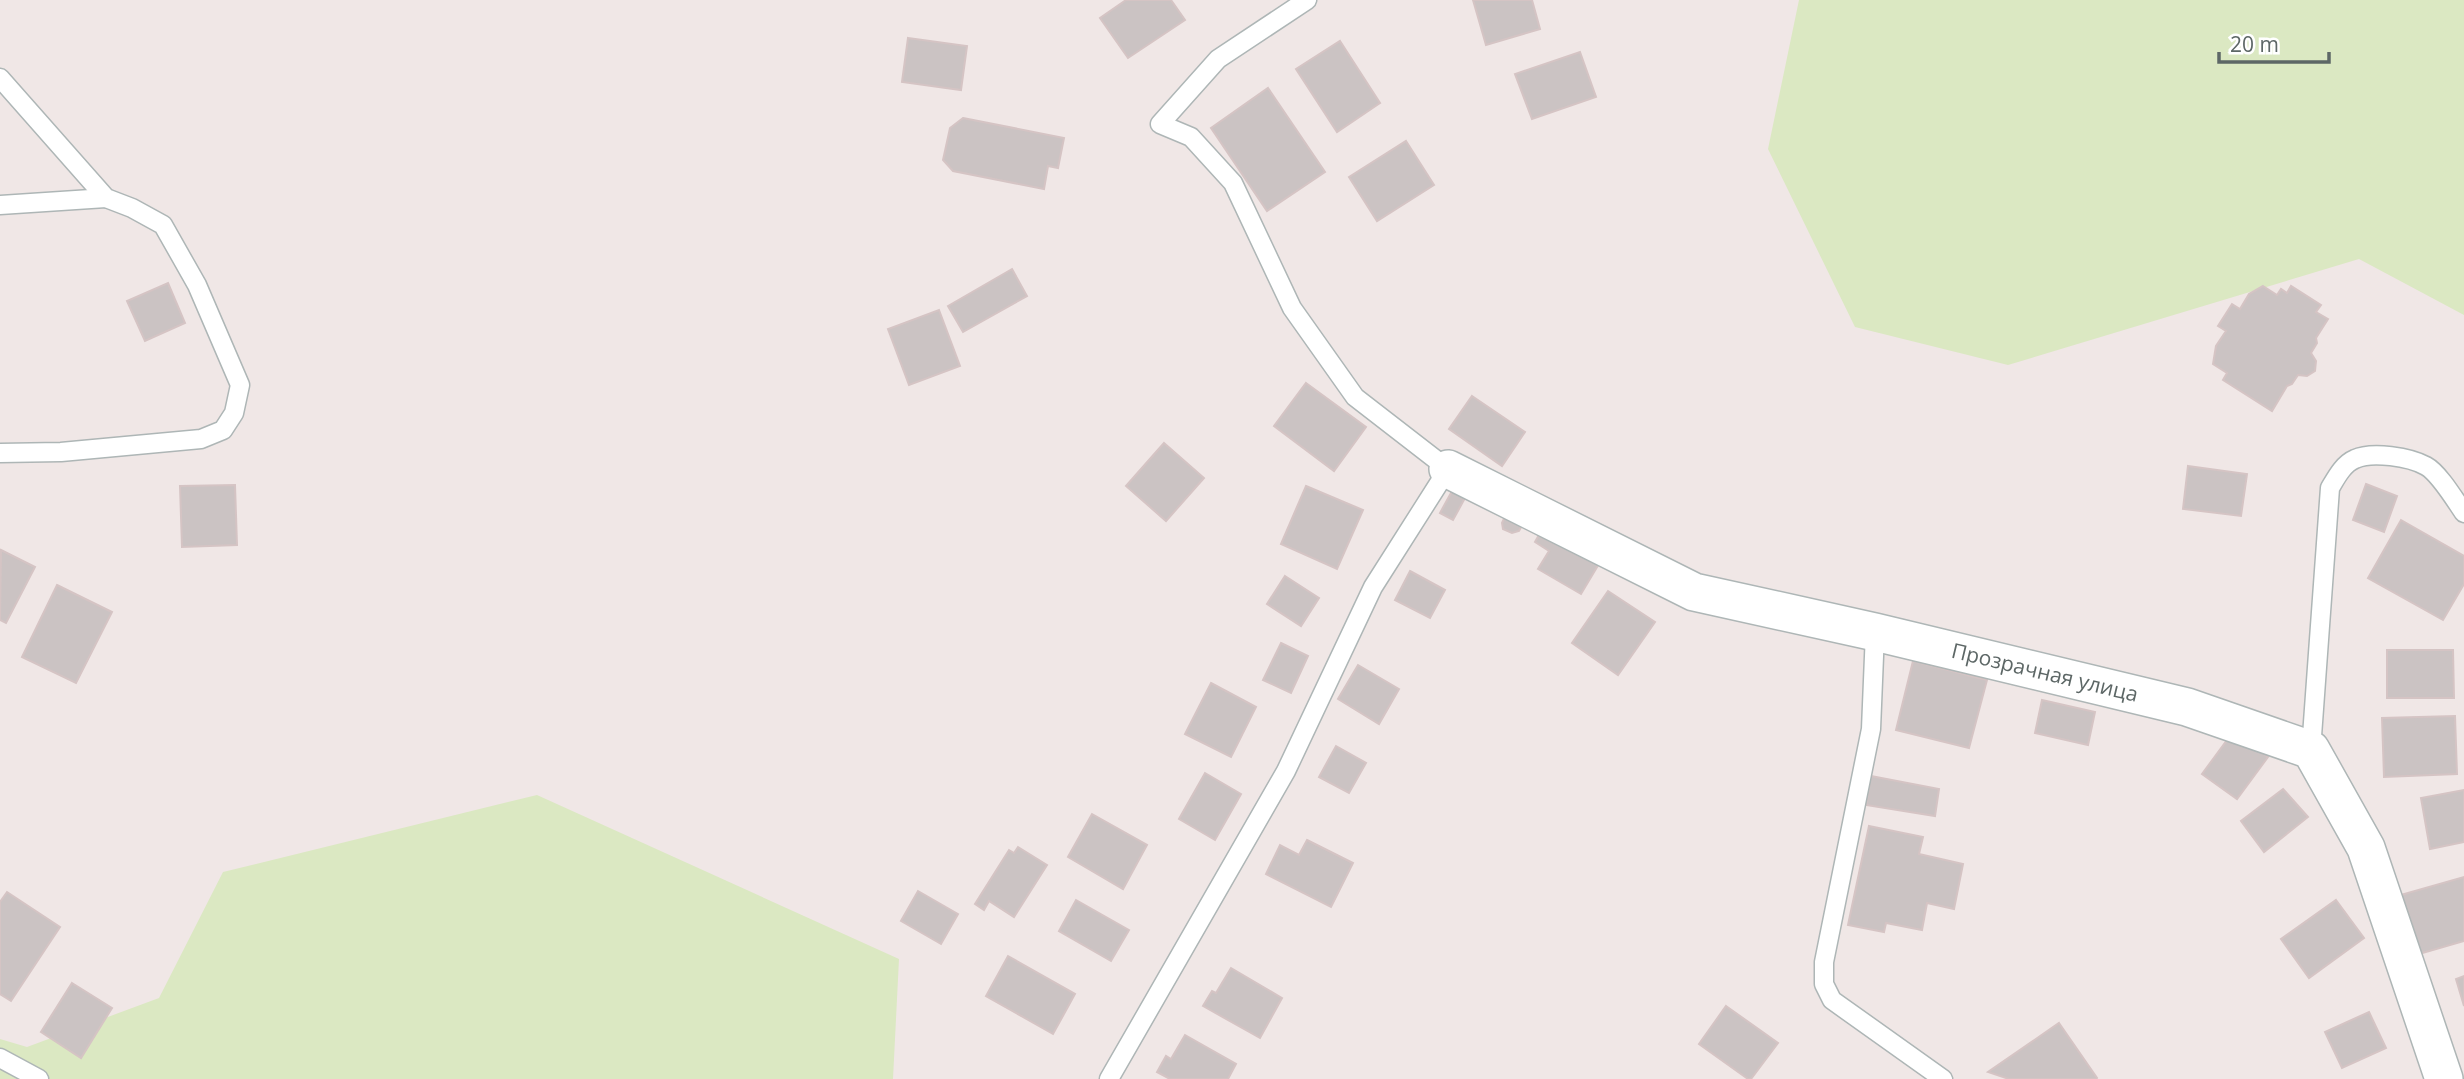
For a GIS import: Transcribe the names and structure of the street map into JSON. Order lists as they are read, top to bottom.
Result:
{
  "streets": {
    "street": ["Прозрачная улица"]
  },
  "scale_bar": "20 m"
}
